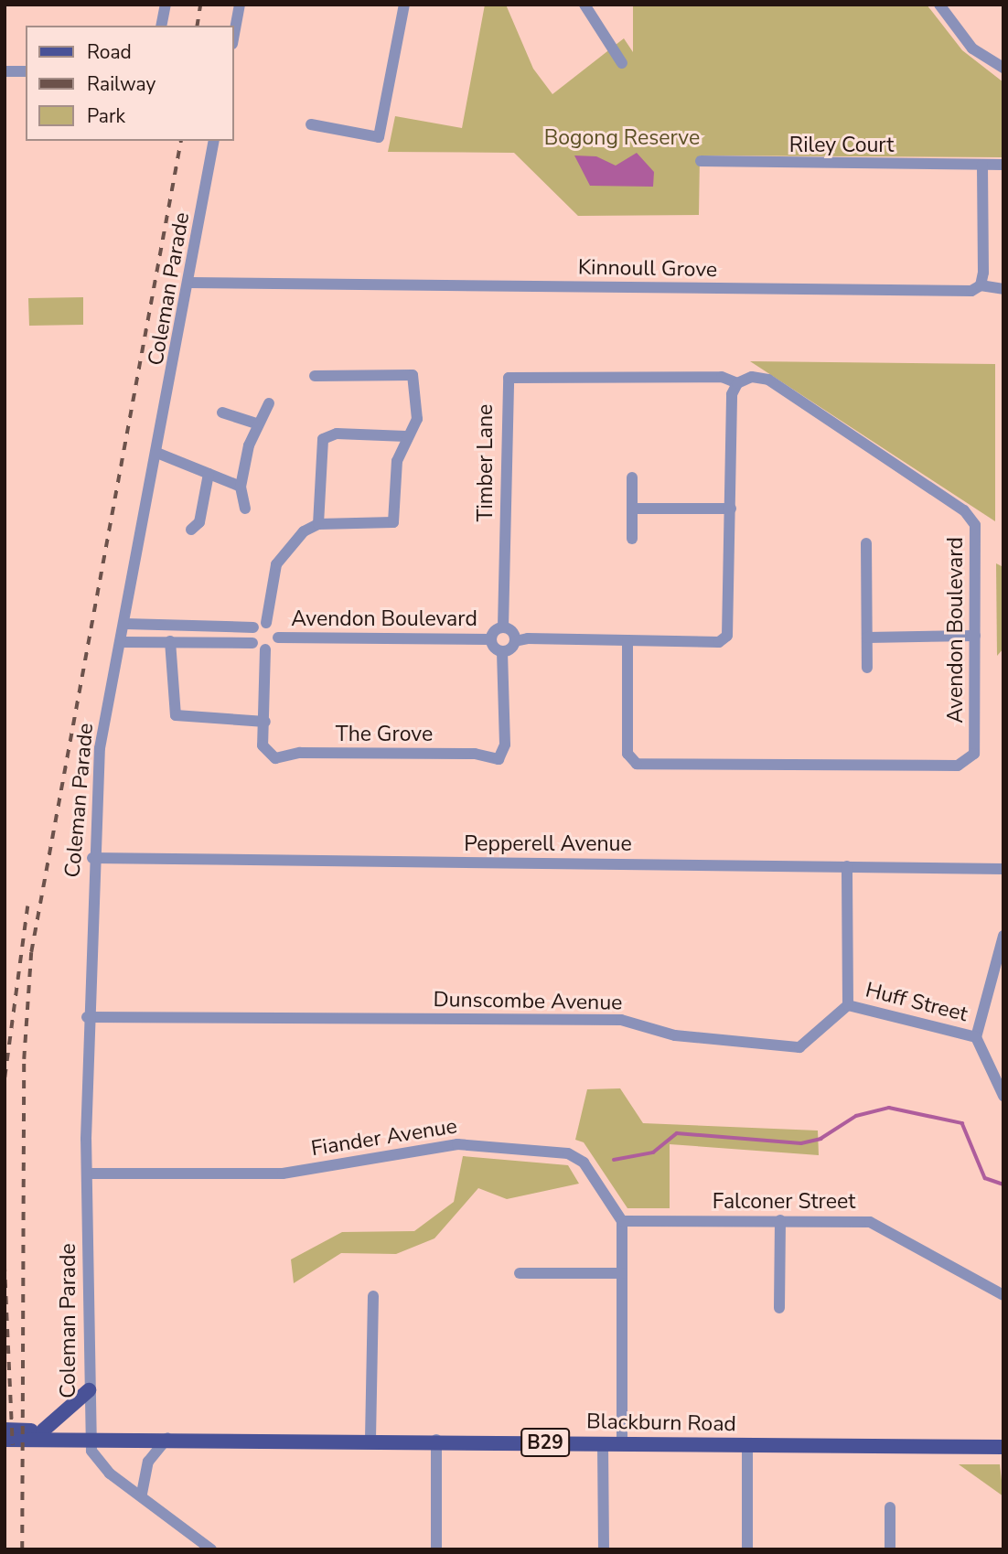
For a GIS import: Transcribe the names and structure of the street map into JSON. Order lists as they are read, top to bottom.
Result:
{
  "streets": {
    "main road": ["Blackburn Road", "B29"],
    "street": [
      "Riley Court",
      "Kinnoull Grove",
      "Coleman Parade",
      "Timber Lane",
      "Avendon Boulevard",
      "The Grove",
      "Pepperell Avenue",
      "Dunscombe Avenue",
      "Huff Street",
      "Fiander Avenue",
      "Falconer Street"
    ]
  },
  "crossings": [
    ["Kinnoull Grove", "Coleman Parade"],
    ["Coleman Parade", "Pepperell Avenue"],
    ["Coleman Parade", "Dunscombe Avenue"],
    ["Coleman Parade", "Fiander Avenue"],
    ["Coleman Parade", "Blackburn Road"],
    ["Timber Lane", "Avendon Boulevard"],
    ["Avendon Boulevard", "The Grove"],
    ["Dunscombe Avenue", "Huff Street"],
    ["Fiander Avenue", "Falconer Street"]
  ],
  "parks": ["Bogong Reserve"],
  "legend": ["Road", "Railway", "Park"]
}
